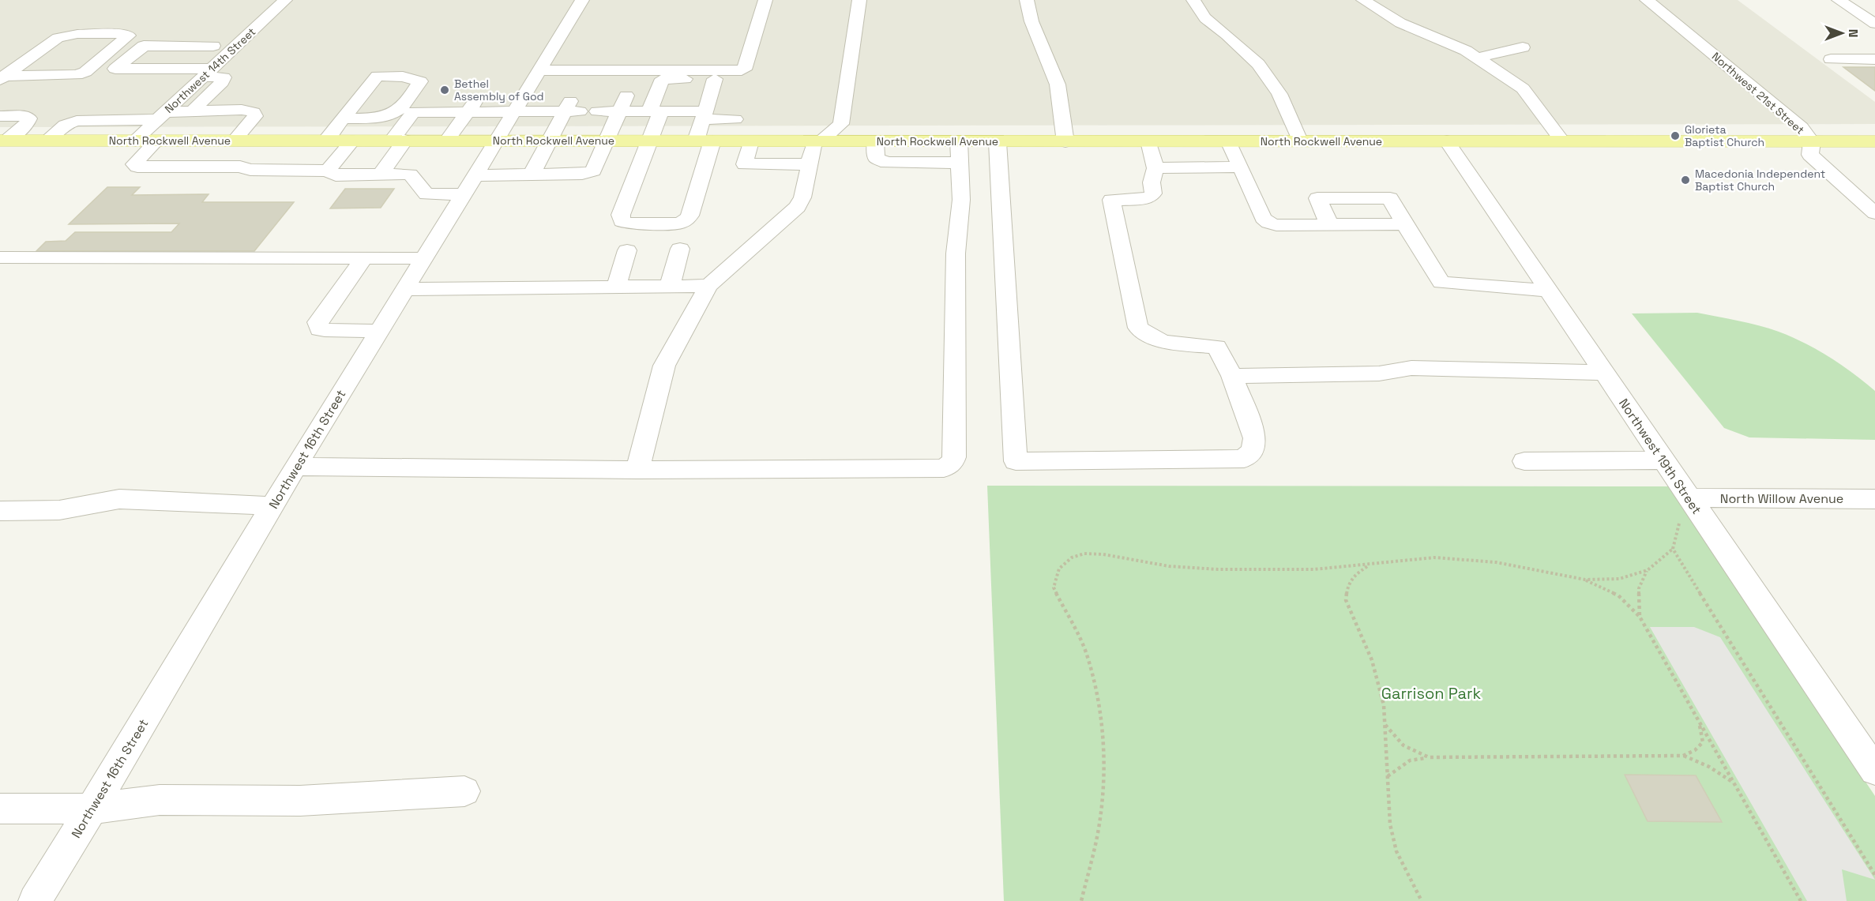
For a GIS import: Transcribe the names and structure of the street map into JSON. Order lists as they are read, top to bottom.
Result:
{
  "streets": {
    "main road": ["North Rockwell Avenue"],
    "street": [
      "Northwest 14th Street",
      "Northwest 21st Street",
      "Northwest 16th Street",
      "Northwest 19th Street",
      "North Willow Avenue"
    ]
  },
  "crossings": [
    ["Northwest 14th Street", "North Rockwell Avenue"],
    ["Northwest 21st Street", "North Rockwell Avenue"],
    ["North Rockwell Avenue", "Northwest 16th Street"],
    ["North Rockwell Avenue", "Northwest 19th Street"],
    ["Northwest 19th Street", "North Willow Avenue"]
  ],
  "parks": ["Garrison Park"],
  "places": ["Bethel Assembly of God", "Glorieta Baptist Church", "Macedonia Independent Baptist Church"],
  "north": "right"
}
